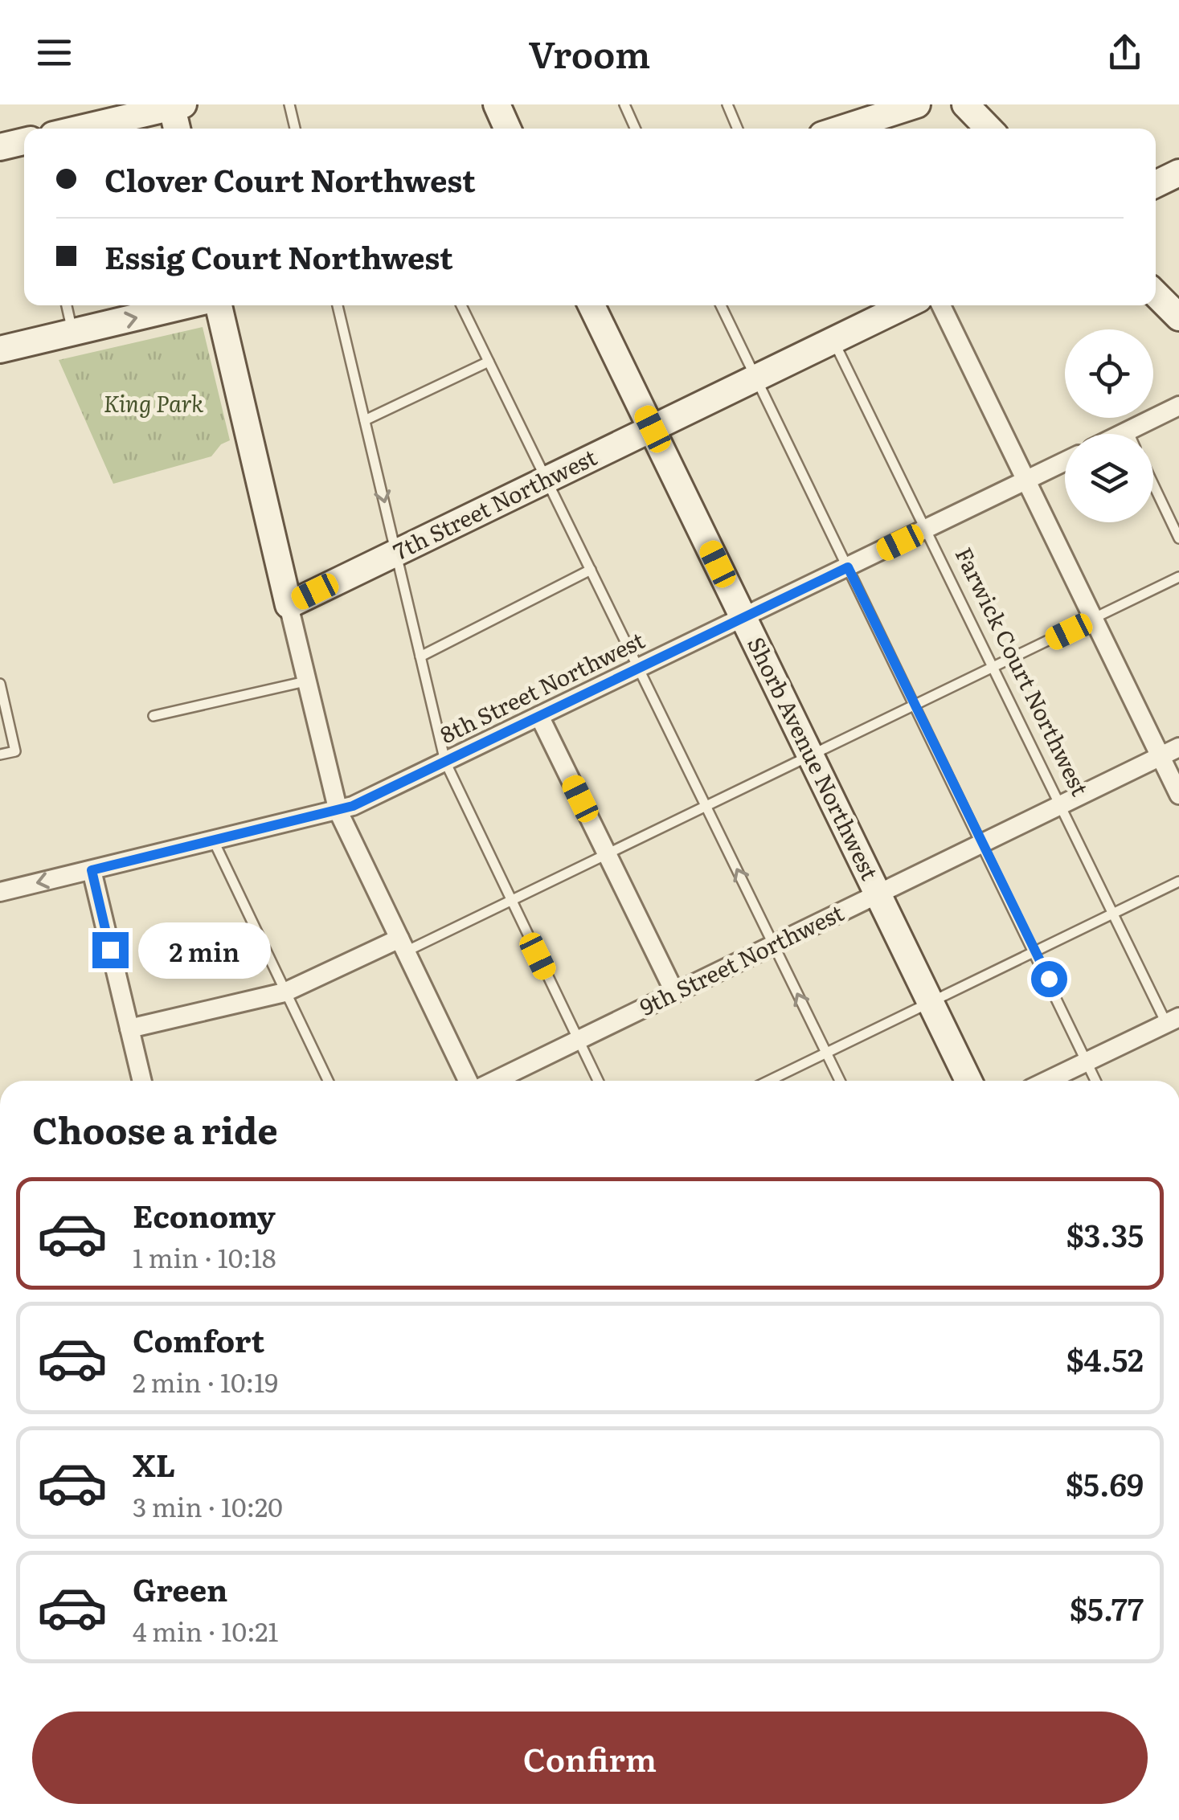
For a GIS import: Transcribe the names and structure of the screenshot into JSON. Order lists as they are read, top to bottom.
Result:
{
  "streets": {
    "street": [
      "7th Street Northwest",
      "8th Street Northwest",
      "Shorb Avenue Northwest",
      "9th Street Northwest"
    ],
    "lane": ["Farwick Court Northwest"]
  },
  "crossings": [
    ["7th Street Northwest", "Farwick Court Northwest"],
    ["7th Street Northwest", "Shorb Avenue Northwest"],
    ["Farwick Court Northwest", "8th Street Northwest"],
    ["Farwick Court Northwest", "9th Street Northwest"],
    ["8th Street Northwest", "Shorb Avenue Northwest"],
    ["Shorb Avenue Northwest", "9th Street Northwest"]
  ],
  "parks": ["King Park"],
  "page": {
    "header": "Vroom",
    "banner": ["Clover Court Northwest", "Essig Court Northwest"],
    "bubble": "2 min",
    "heading": "Choose a ride",
    "list": [
      {
        "name": "Economy",
        "note": "1 min · 10:18",
        "value": "$3.35"
      },
      {
        "name": "Comfort",
        "note": "2 min · 10:19",
        "value": "$4.52"
      },
      {
        "name": "XL",
        "note": "3 min · 10:20",
        "value": "$5.69"
      },
      {
        "name": "Green",
        "note": "4 min · 10:21",
        "value": "$5.77"
      }
    ],
    "buttons": "Confirm"
  }
}
